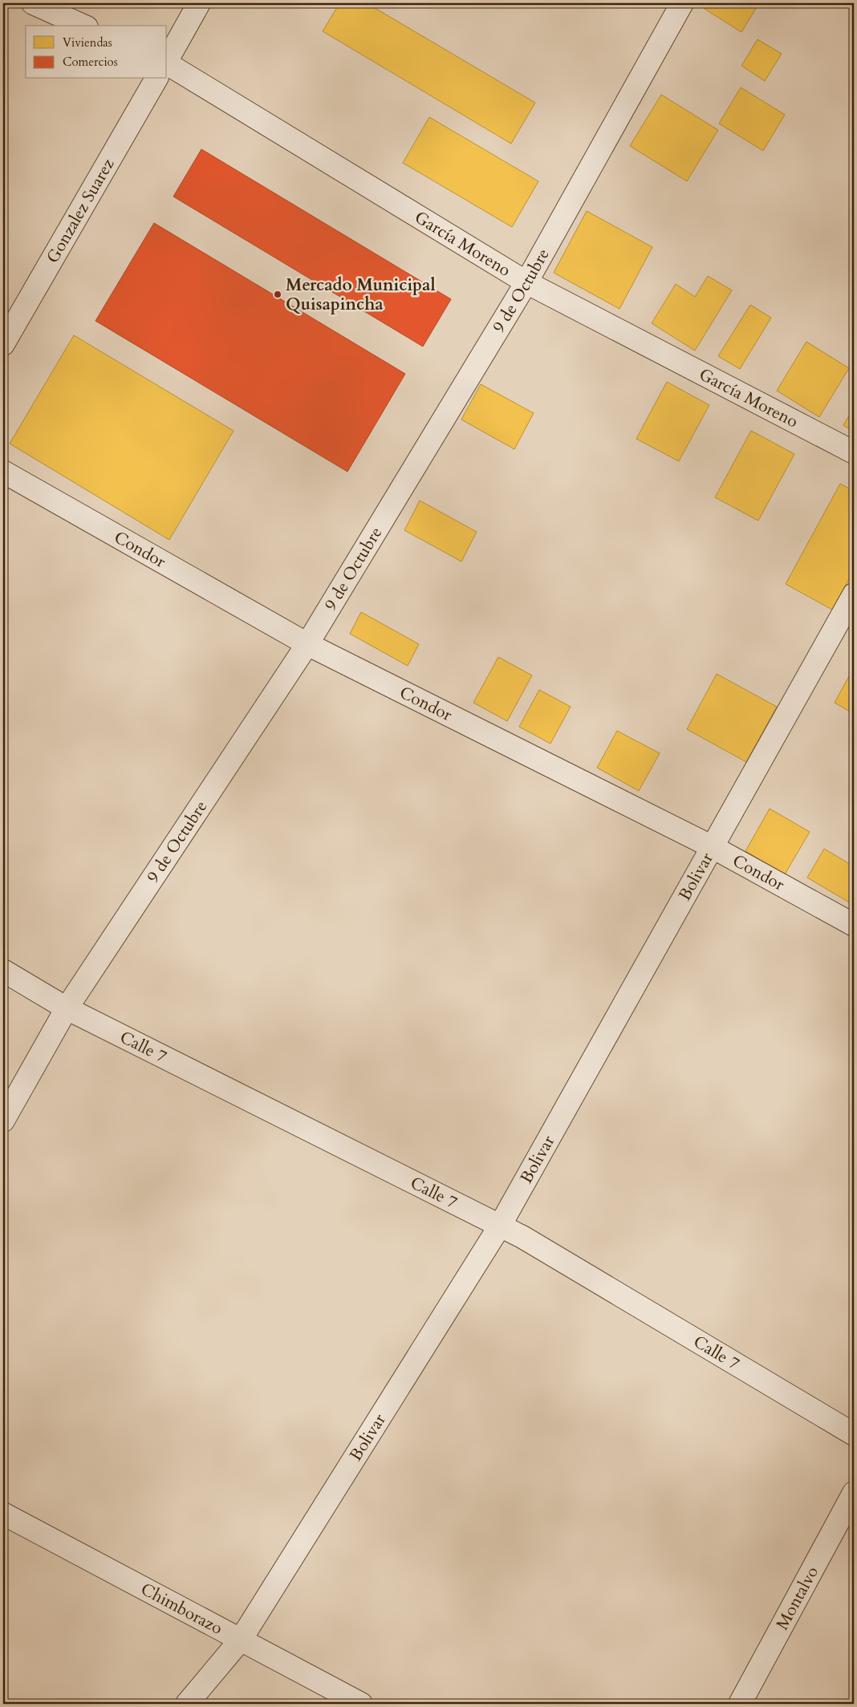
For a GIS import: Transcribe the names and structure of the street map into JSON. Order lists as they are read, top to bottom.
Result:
{
  "streets": {
    "street": [
      "Gonzalez Suarez",
      "García Moreno",
      "9 de Octubre",
      "Condor",
      "Bolivar",
      "Calle 7",
      "Montalvo",
      "Chimborazo"
    ]
  },
  "crossings": [
    ["García Moreno", "9 de Octubre"],
    ["9 de Octubre", "Condor"],
    ["9 de Octubre", "Calle 7"],
    ["Condor", "Bolivar"],
    ["Bolivar", "Calle 7"],
    ["Bolivar", "Chimborazo"]
  ],
  "places": ["Mercado Municipal Quisapincha"],
  "legend": ["Viviendas", "Comercios"]
}
